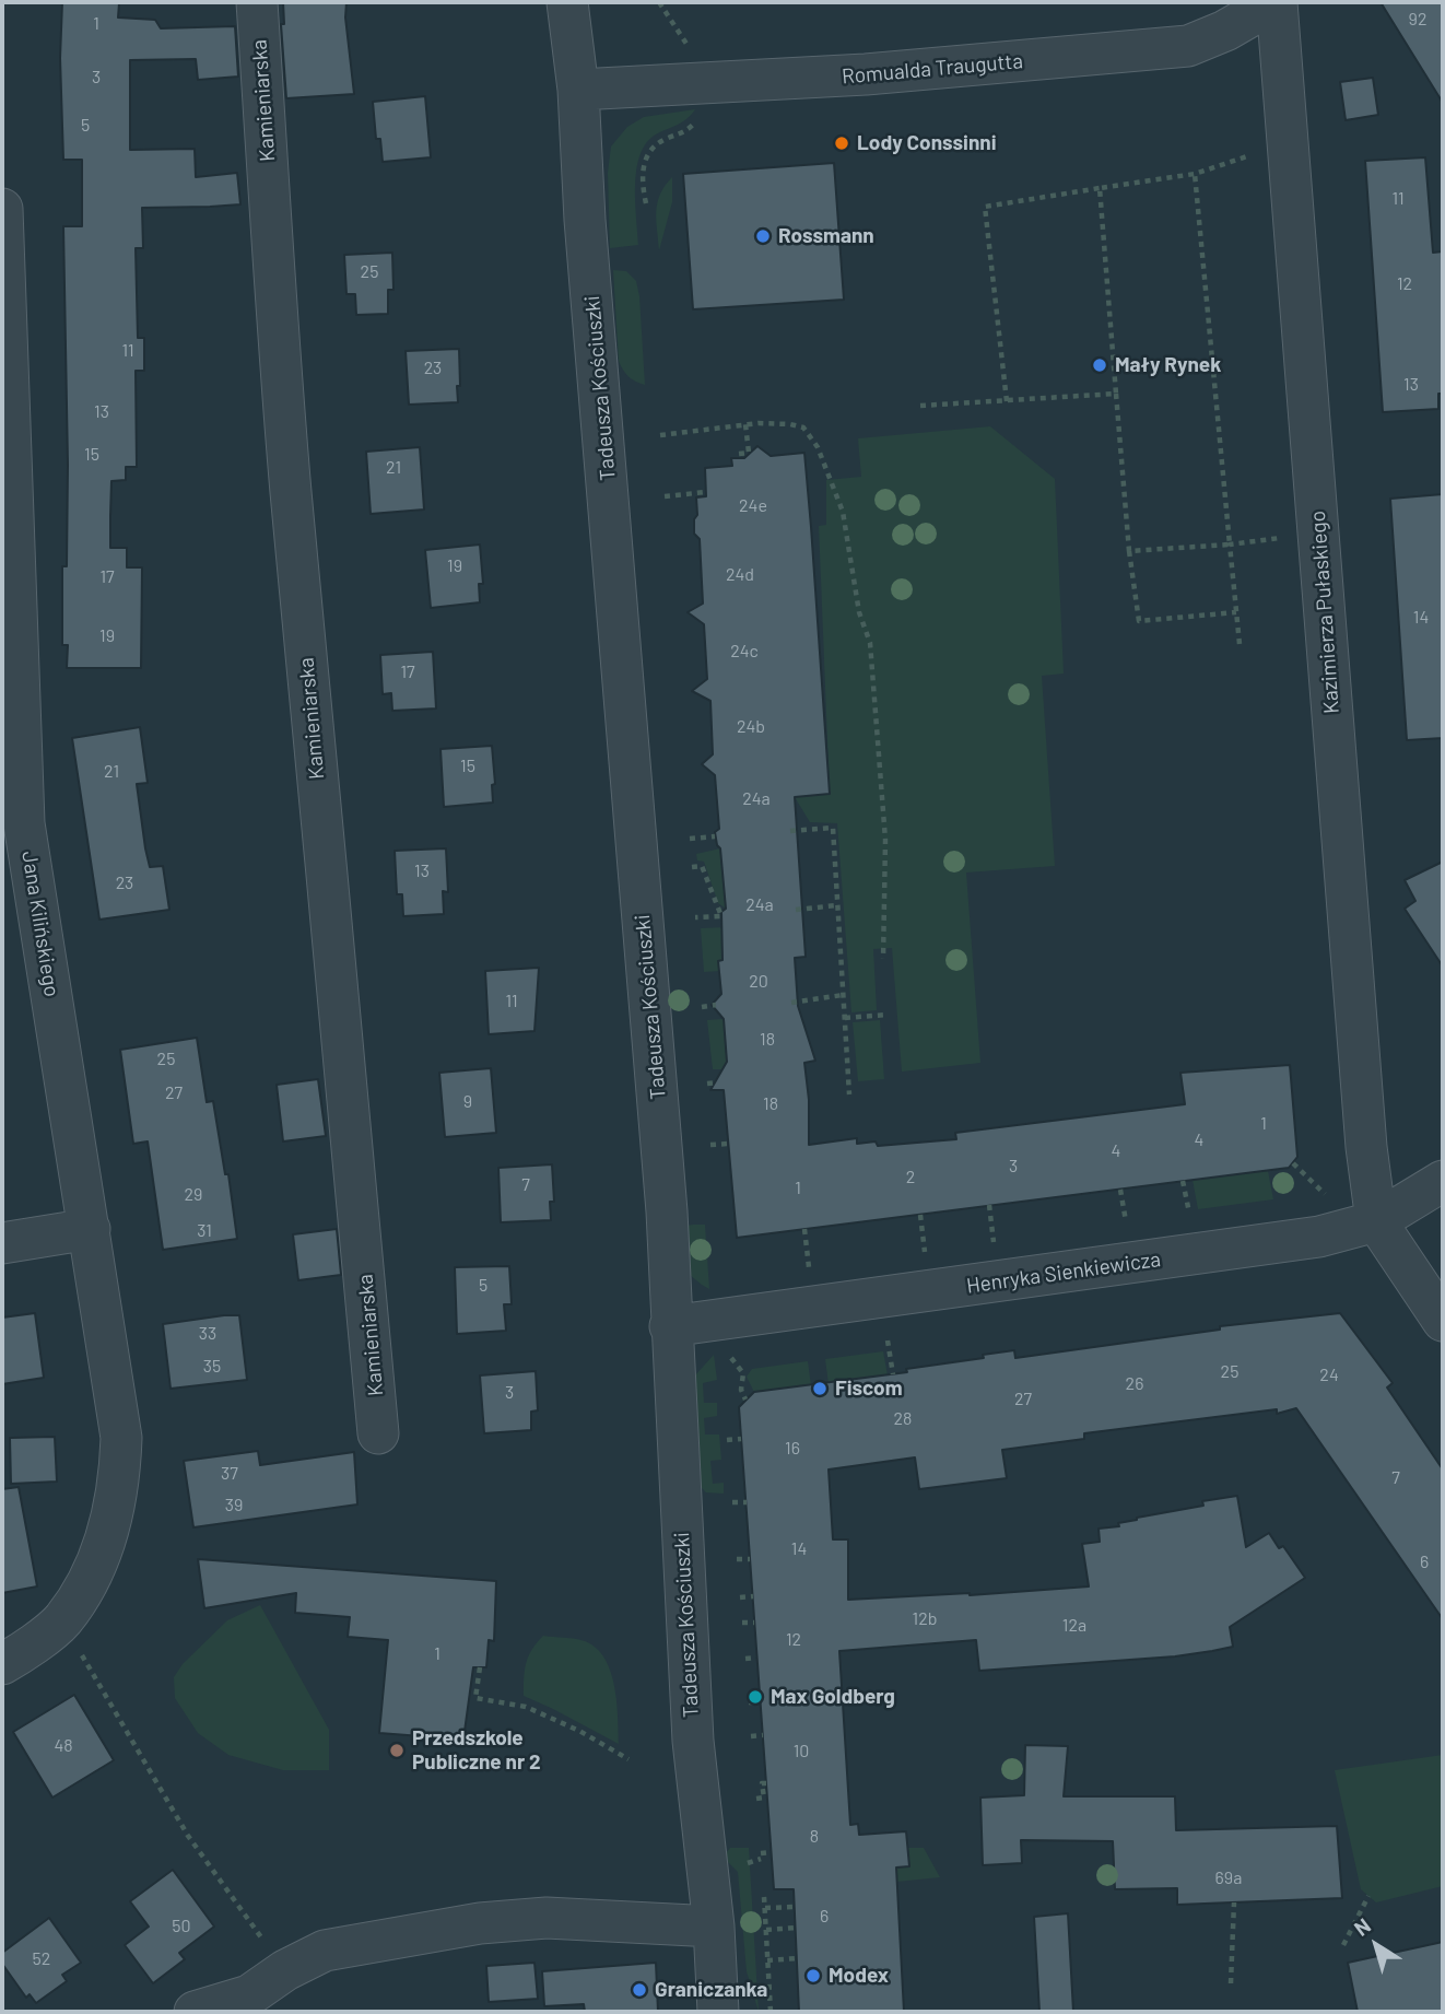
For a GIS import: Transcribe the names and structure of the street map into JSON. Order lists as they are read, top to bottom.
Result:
{
  "streets": {
    "street": [
      "Romualda Traugutta",
      "Kamieniarska",
      "Tadeusza Kościuszki",
      "Kazimierza Pułaskiego",
      "Jana Kilińskiego",
      "Henryka Sienkiewicza"
    ]
  },
  "crossings": [
    ["Romualda Traugutta", "Tadeusza Kościuszki"],
    ["Romualda Traugutta", "Kazimierza Pułaskiego"],
    ["Tadeusza Kościuszki", "Henryka Sienkiewicza"],
    ["Kazimierza Pułaskiego", "Henryka Sienkiewicza"]
  ],
  "places": [
    "Lody Conssinni",
    "Rossmann",
    "Mały Rynek",
    "Fiscom",
    "Max Goldberg",
    "Przedszkole Publiczne nr 2",
    "Modex",
    "Graniczanka"
  ],
  "house_numbers": [
    "92",
    "1",
    "3",
    "5",
    "11",
    "25",
    "12",
    "11",
    "23",
    "13",
    "13",
    "15",
    "21",
    "24e",
    "19",
    "24d",
    "17",
    "14",
    "19",
    "24c",
    "17",
    "24b",
    "15",
    "21",
    "24a",
    "13",
    "23",
    "24a",
    "20",
    "11",
    "18",
    "25",
    "27",
    "9",
    "18",
    "1",
    "4",
    "4",
    "3",
    "2",
    "7",
    "1",
    "29",
    "31",
    "5",
    "33",
    "35",
    "25",
    "24",
    "26",
    "3",
    "27",
    "28",
    "16",
    "37",
    "7",
    "39",
    "14",
    "6",
    "12b",
    "12a",
    "12",
    "1",
    "48",
    "10",
    "8",
    "69a",
    "6",
    "50",
    "52"
  ],
  "north": "top left"
}
